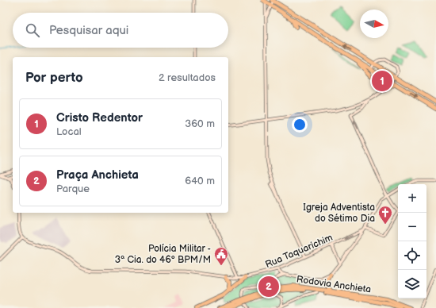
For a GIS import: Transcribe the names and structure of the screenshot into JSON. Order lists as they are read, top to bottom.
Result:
{
  "streets": {
    "highway": ["Rodovia Anchieta"],
    "main road": ["Rua Taquarichim"]
  },
  "places": {
    "church": ["Igreja Adventista do Sétimo Dia"],
    "public building": ["Polícia Militar - 3ª Cia. do 46º BPM/M"]
  },
  "north": "right",
  "page": {
    "search": "Pesquisar aqui",
    "heading": ["Por perto", "2 resultados"],
    "pins": ["1", "2"],
    "list": [
      {
        "mark": "1",
        "name": "Cristo Redentor",
        "note": "Local",
        "value": "360 m"
      },
      {
        "mark": "2",
        "name": "Praça Anchieta",
        "note": "Parque",
        "value": "640 m"
      }
    ],
    "map_buttons": ["+", "−"]
  }
}
